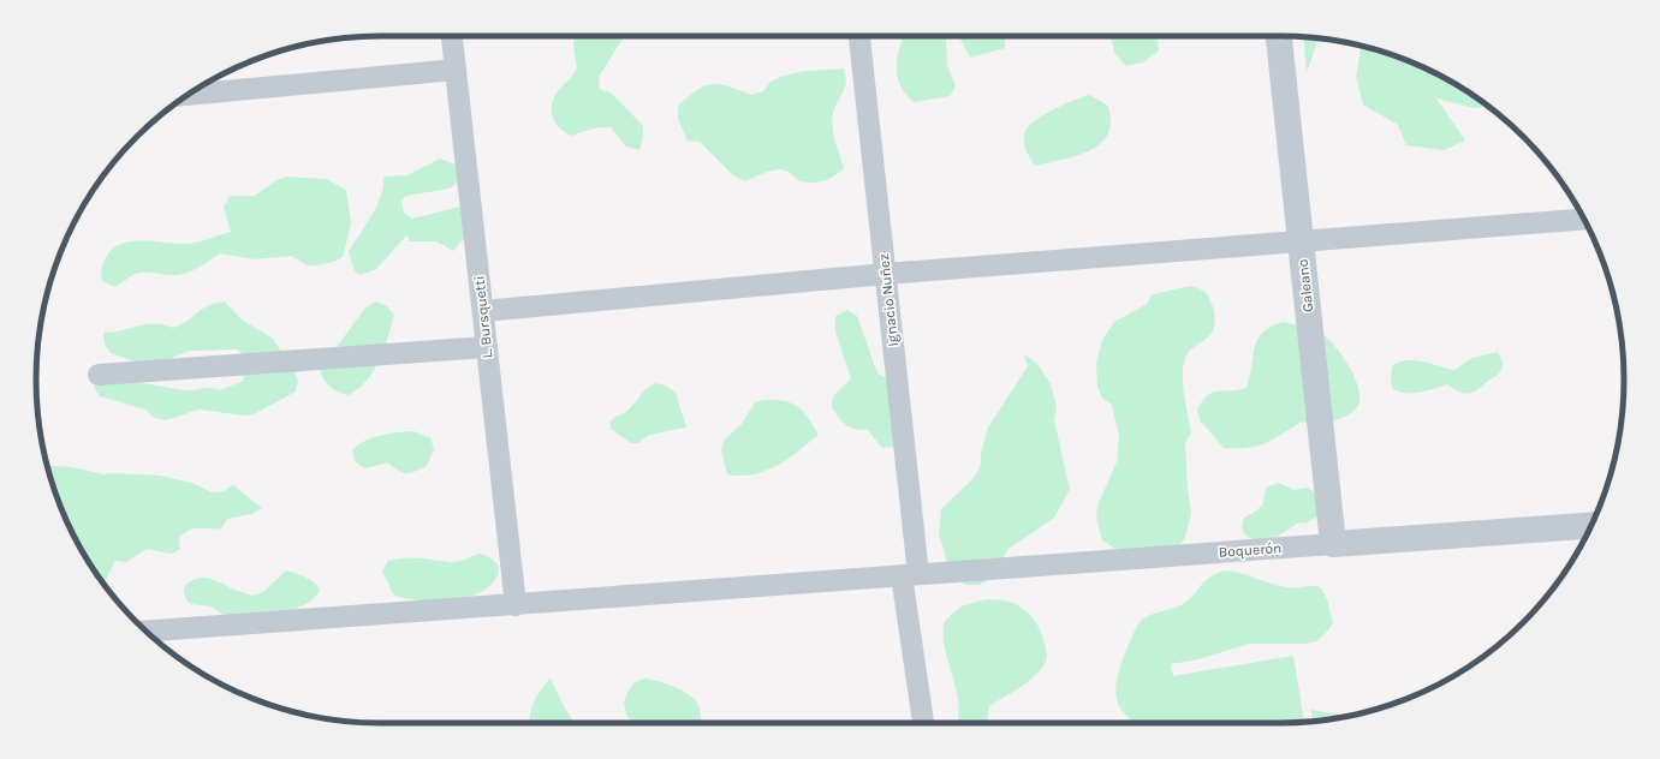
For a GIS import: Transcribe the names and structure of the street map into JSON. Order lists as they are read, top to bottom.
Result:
{
  "streets": {
    "street": [
      "Galeano",
      "Ignacio Nuñez",
      "L. Bursquetti",
      "Boquerón"
    ]
  },
  "crossings": [
    ["Galeano", "Boquerón"],
    ["Ignacio Nuñez", "Boquerón"],
    ["L. Bursquetti", "Boquerón"]
  ]
}
